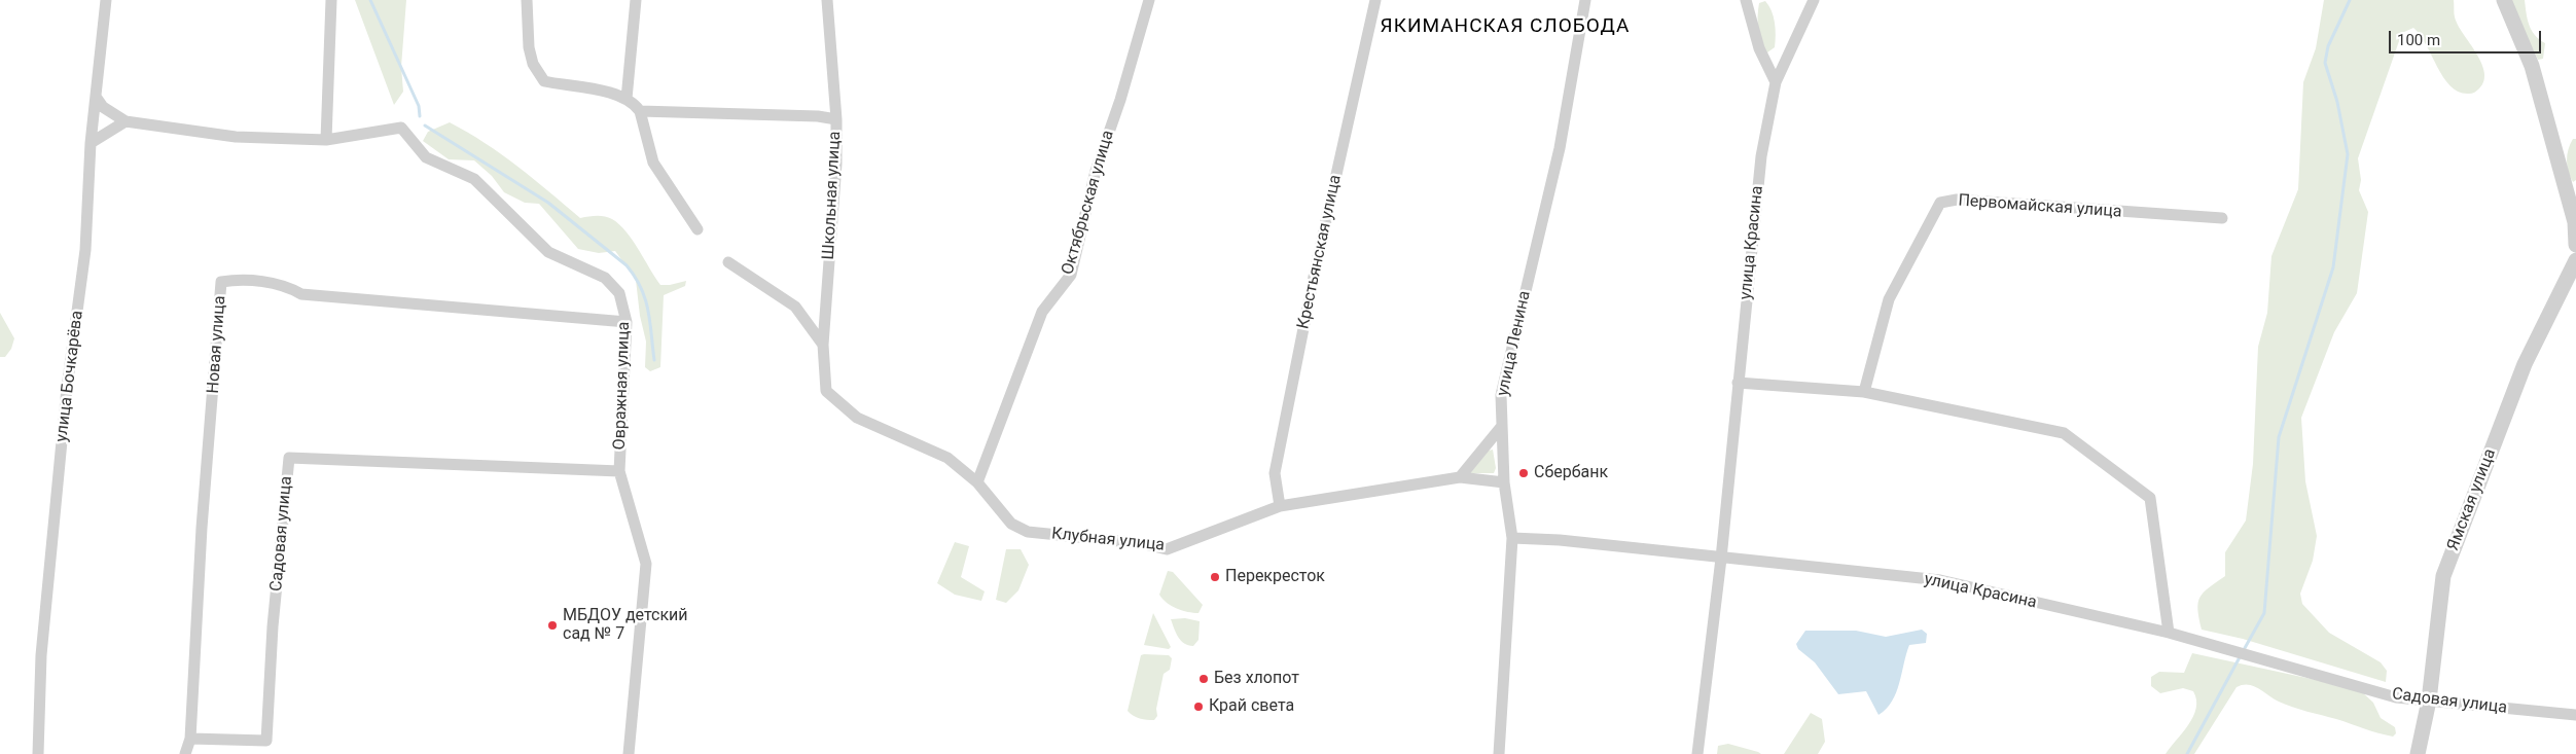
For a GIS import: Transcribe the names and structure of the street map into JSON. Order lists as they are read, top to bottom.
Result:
{
  "streets": {
    "street": [
      "Школьная улица",
      "Октябрьская улица",
      "Первомайская улица",
      "улица Красина",
      "Крестьянская улица",
      "улица Ленина",
      "Новая улица",
      "улица Бочкарёва",
      "Овражная улица",
      "Ямская улица",
      "Садовая улица",
      "Клубная улица"
    ]
  },
  "crossings": [
    ["Школьная улица", "Клубная улица"],
    ["Октябрьская улица", "Клубная улица"],
    ["улица Красина", "улица Ленина"],
    ["улица Красина", "Садовая улица"],
    ["Крестьянская улица", "Клубная улица"],
    ["улица Ленина", "Клубная улица"],
    ["Новая улица", "Овражная улица"],
    ["Новая улица", "Садовая улица"],
    ["Овражная улица", "Садовая улица"],
    ["Ямская улица", "Садовая улица"]
  ],
  "districts": ["ЯКИМАНСКАЯ СЛОБОДА"],
  "places": [
    "Сбербанк",
    "Перекресток",
    "МБДОУ детский сад № 7",
    "Без хлопот",
    "Край света"
  ],
  "scale_bar": "100 m"
}
